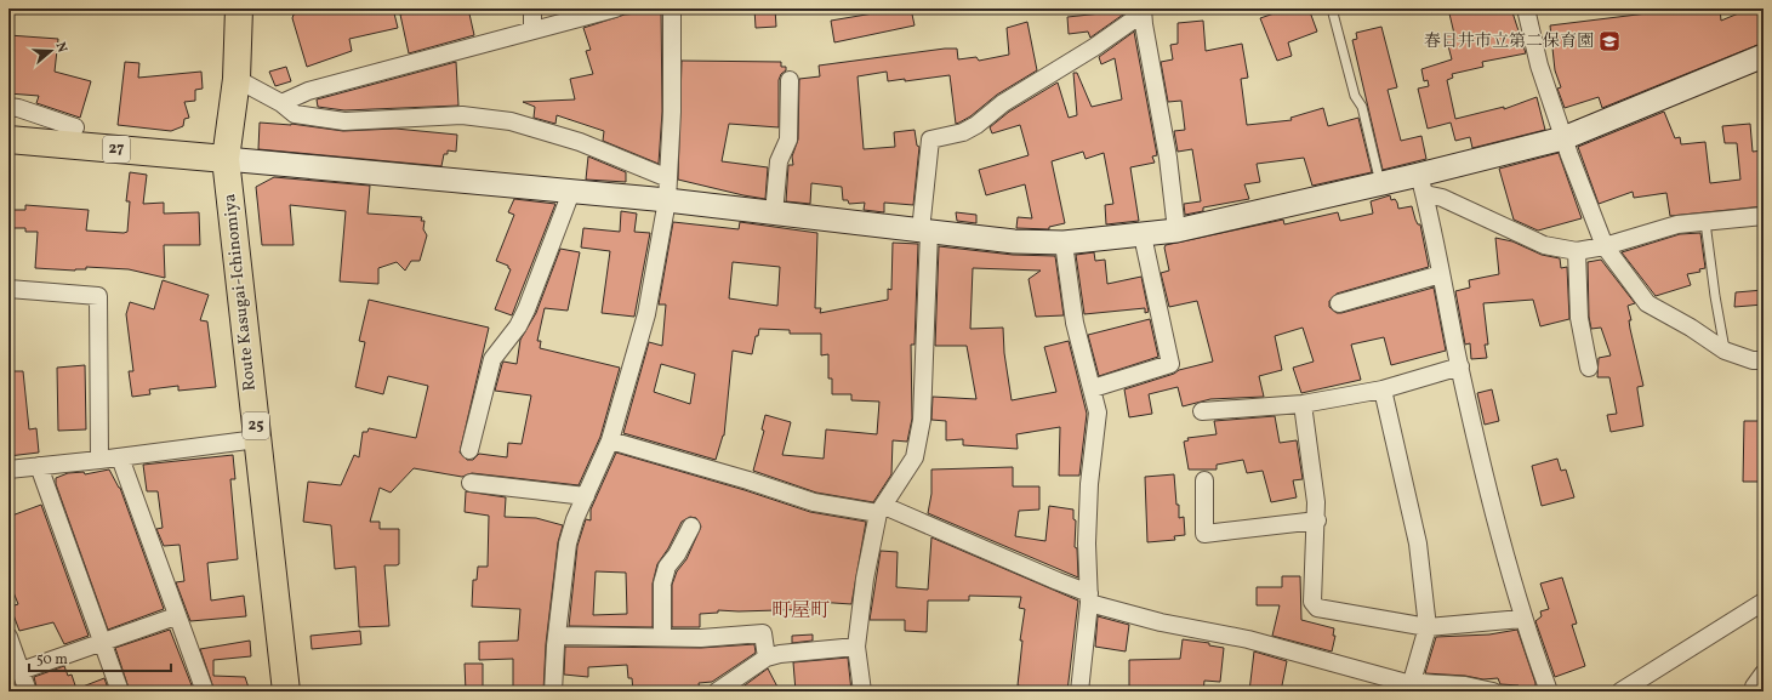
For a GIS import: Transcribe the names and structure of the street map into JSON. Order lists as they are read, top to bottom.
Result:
{
  "streets": {
    "main road": ["27", "Route Kasugai-Ichinomiya", "25"]
  },
  "crossings": [
    ["27", "Route Kasugai-Ichinomiya"]
  ],
  "districts": ["町屋町"],
  "places": {
    "school or university": ["春日井市立第二保育園"]
  },
  "scale_bar": "50 m",
  "north": "right"
}
